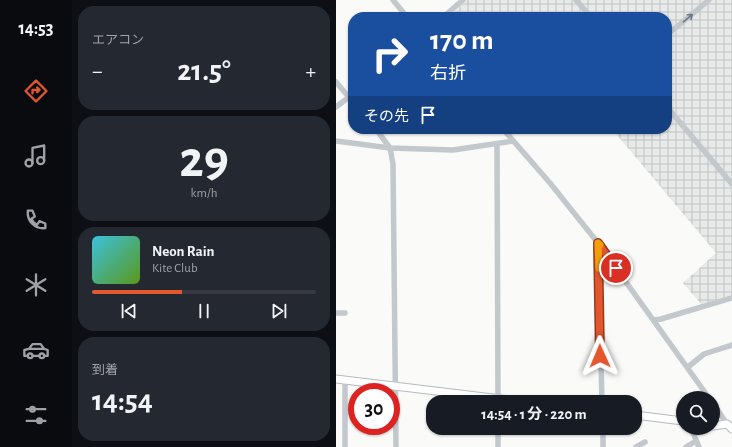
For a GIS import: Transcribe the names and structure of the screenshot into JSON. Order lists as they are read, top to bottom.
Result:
{
  "page": {
    "tabs": "14:53",
    "tile": [
      "エアコン",
      ["29", "km/h"],
      ["到着", "14:54"]
    ],
    "turn": ["170 m", "右折"],
    "heat": ["−", "21.5°", "+"],
    "then": "その先",
    "song": ["Neon Rain", "Kite Club"],
    "limit": "30",
    "trip": "14:54 · 1 分 · 220 m"
  }
}
